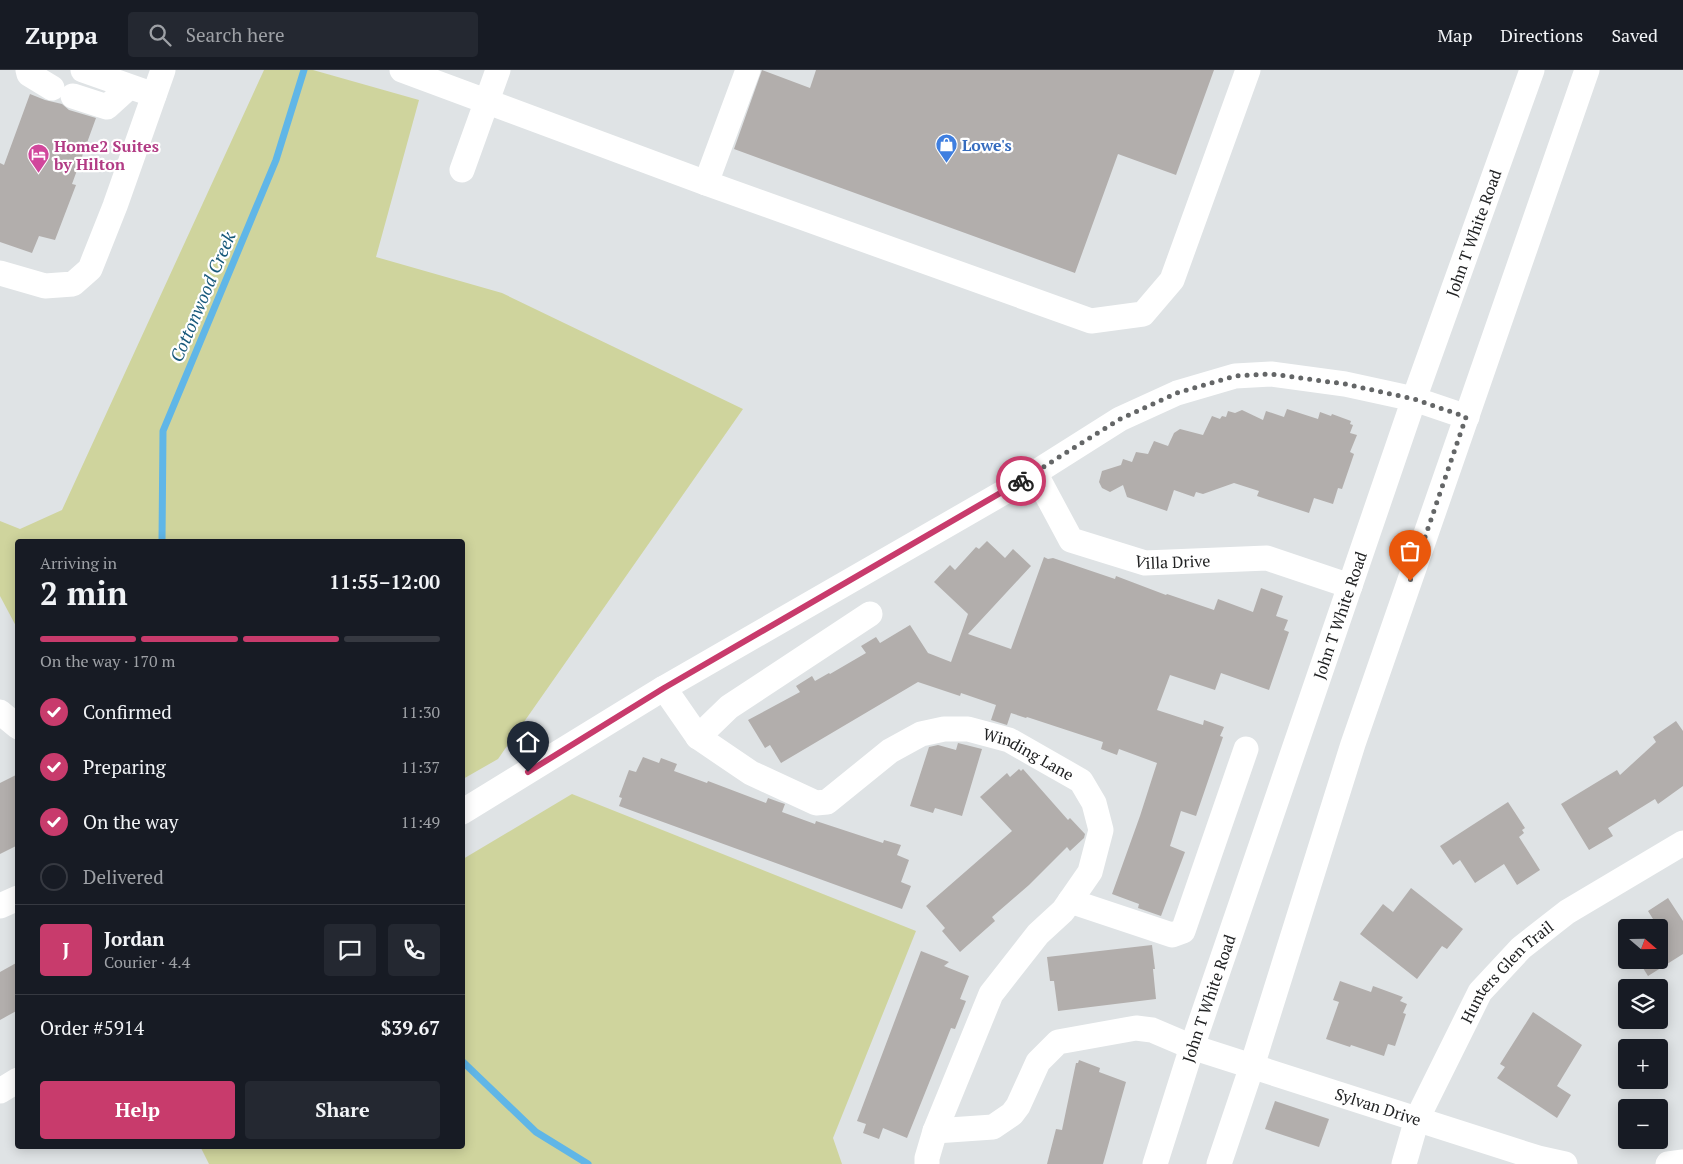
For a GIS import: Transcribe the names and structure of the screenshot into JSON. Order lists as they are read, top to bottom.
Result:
{
  "streets": {
    "street": [
      "John T White Road",
      "Villa Drive",
      "Winding Lane",
      "Hunters Glen Trail",
      "Sylvan Drive"
    ]
  },
  "crossings": [
    ["John T White Road", "Villa Drive"],
    ["John T White Road", "Sylvan Drive"],
    ["Winding Lane", "Sylvan Drive"],
    ["Hunters Glen Trail", "Sylvan Drive"]
  ],
  "water": ["Cottonwood Creek"],
  "places": {
    "shop": ["Lowe's"],
    "hotel": ["Home2 Suites by Hilton"]
  },
  "north": "right",
  "page": {
    "header": "Zuppa",
    "search": "Search here",
    "nav": ["Map", "Directions", "Saved"],
    "heading": ["2 min", "Arriving in", "11:55–12:00"],
    "panel": [
      "Jordan",
      "Courier · 4.4",
      "Order #5914",
      "$39.67"
    ],
    "bar": "On the way · 170 m",
    "list": [
      ["Confirmed", "11:30"],
      ["Preparing", "11:37"],
      ["On the way", "11:49"],
      "Delivered"
    ],
    "map_buttons": ["+", "−"],
    "round": "J",
    "buttons": ["Help", "Share"]
  }
}
